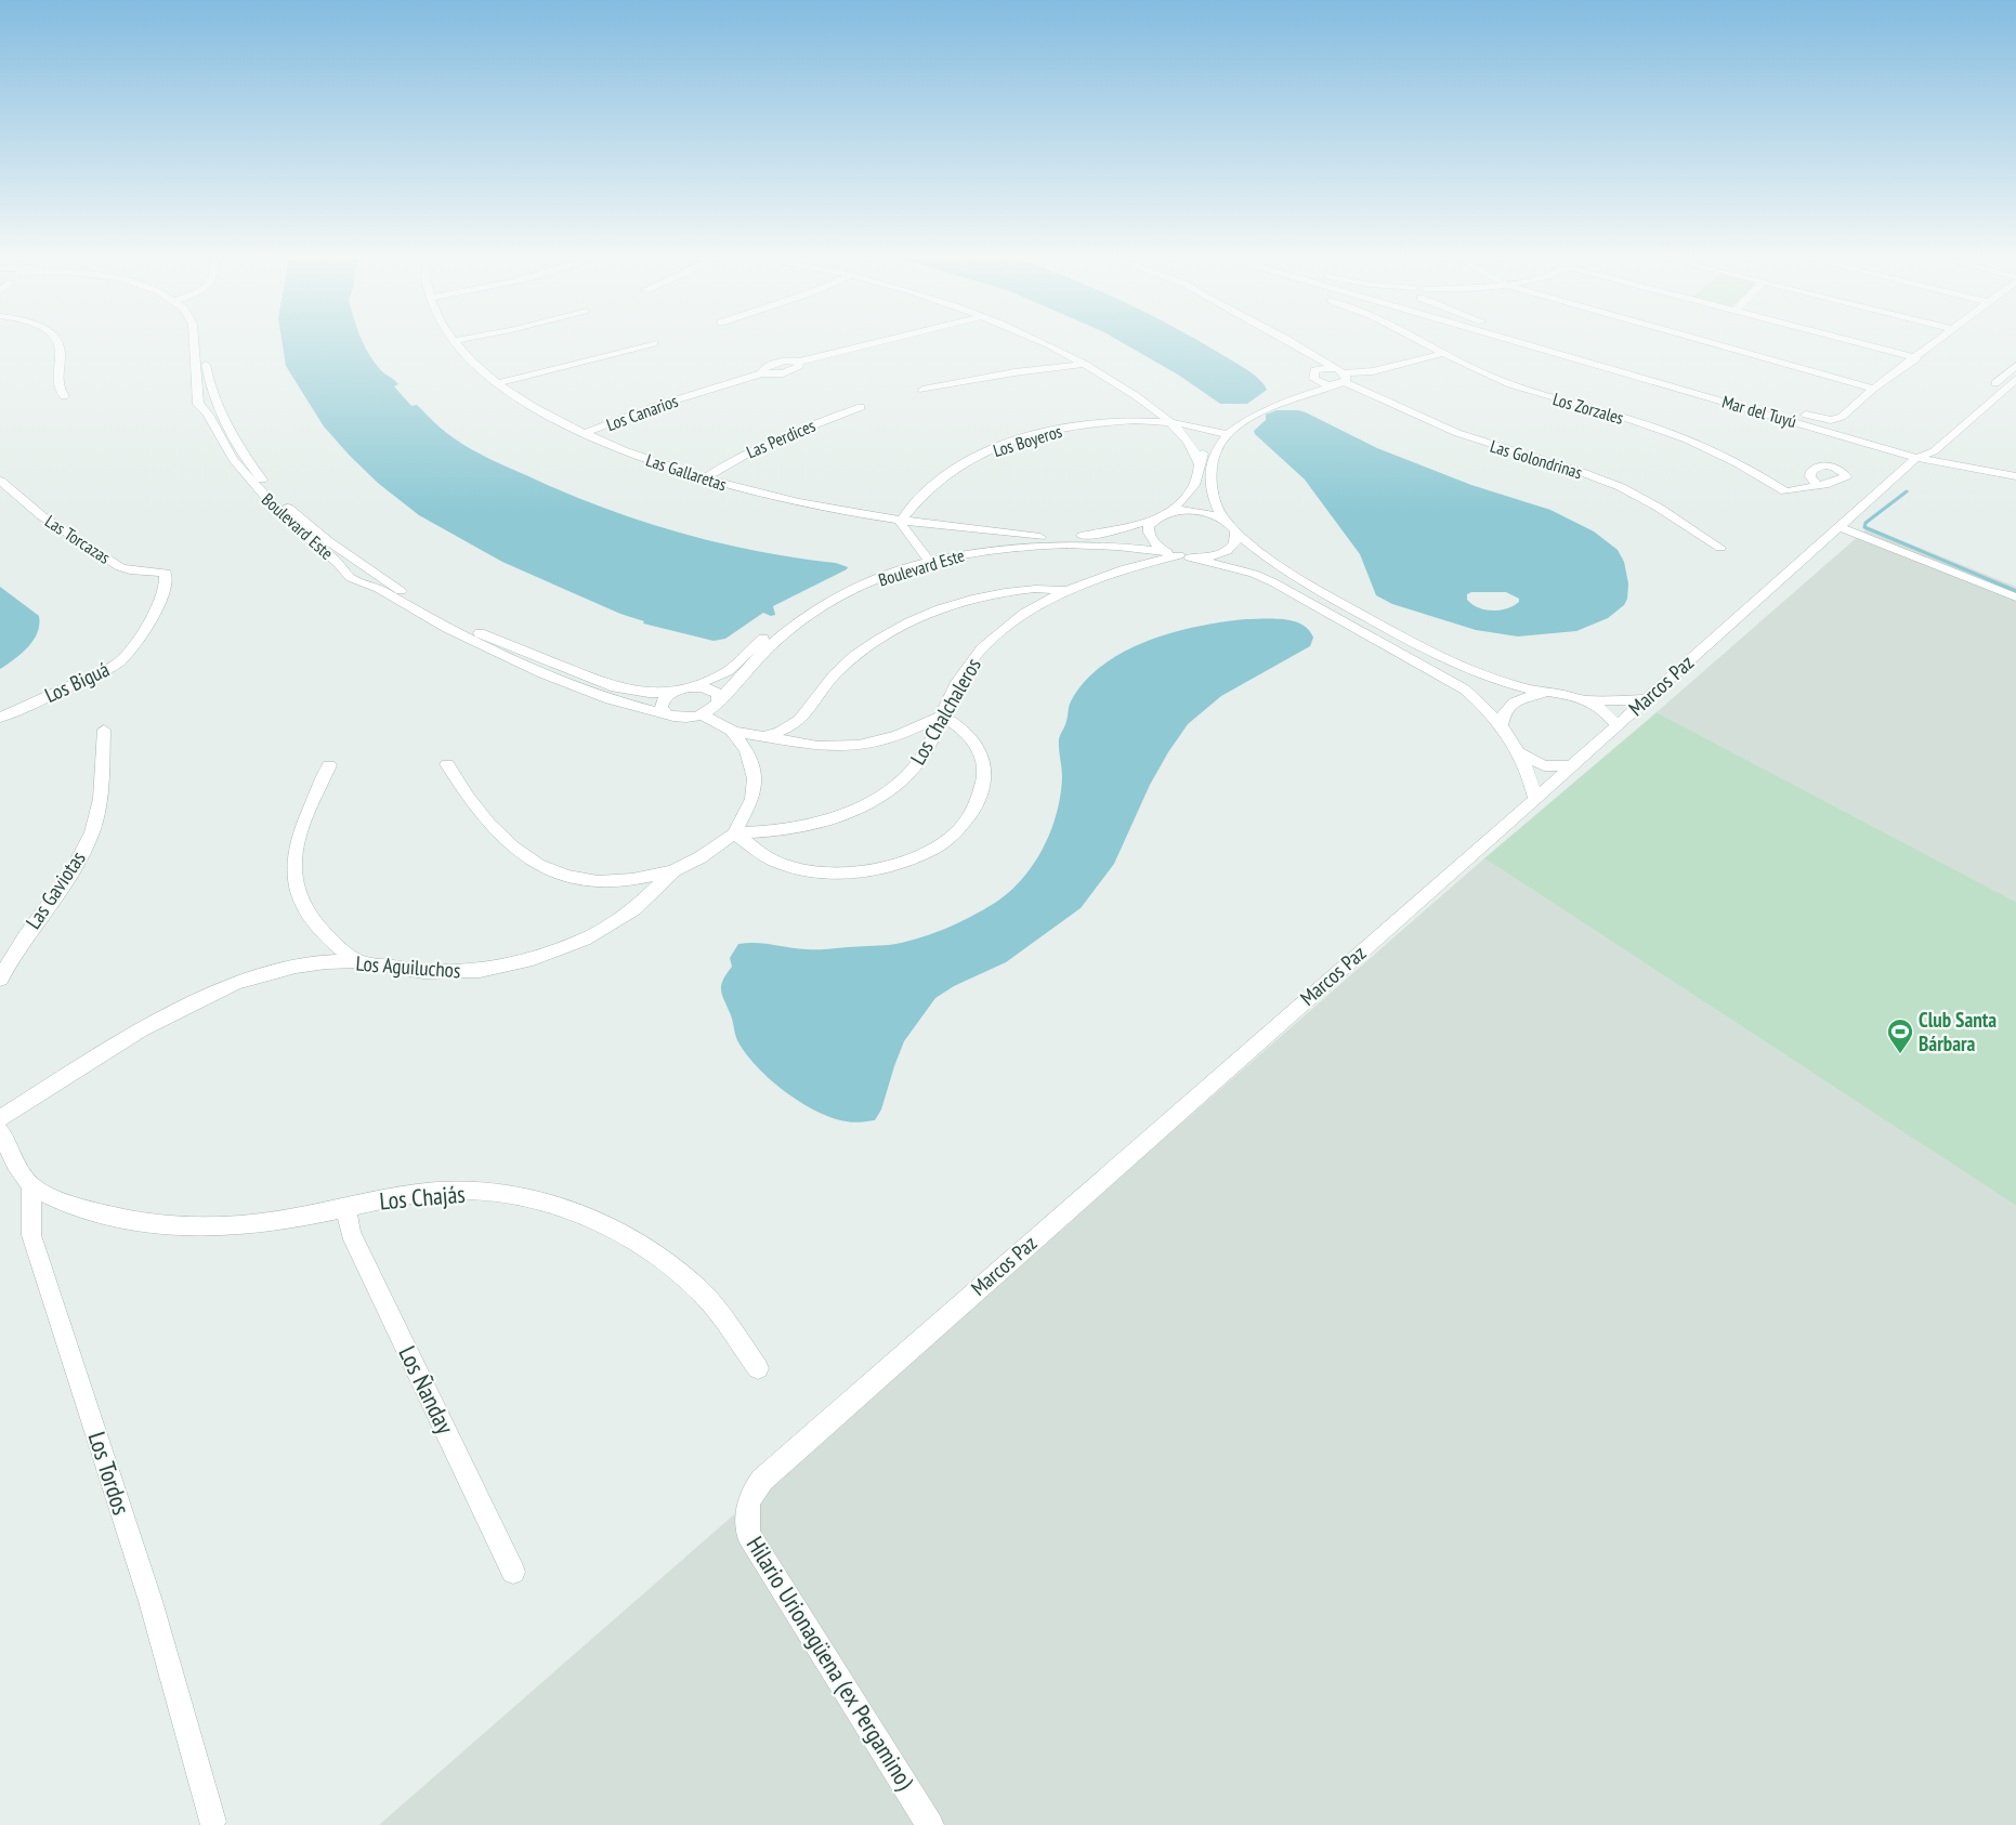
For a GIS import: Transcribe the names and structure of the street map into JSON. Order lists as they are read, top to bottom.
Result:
{
  "streets": {
    "street": [
      "Los Zorzales",
      "Mar del Tuyú",
      "Los Canarios",
      "Las Perdices",
      "Los Boyeros",
      "Las Golondrinas",
      "Las Gallaretas",
      "Boulevard Este",
      "Las Torcazas",
      "Los Biguá",
      "Marcos Paz",
      "Los Chalchaleros",
      "Las Gaviotas",
      "Los Aguiluchos",
      "Los Chajás",
      "Los Ñanday",
      "Los Tordos",
      "Hilario Urionagüena (ex Pergamino)"
    ]
  },
  "crossings": [
    ["Mar del Tuyú", "Marcos Paz"],
    ["Los Canarios", "Las Gallaretas"],
    ["Las Perdices", "Las Gallaretas"],
    ["Los Boyeros", "Las Gallaretas"],
    ["Las Gallaretas", "Boulevard Este"],
    ["Boulevard Este", "Los Chalchaleros"],
    ["Las Torcazas", "Los Biguá"],
    ["Marcos Paz", "Hilario Urionagüena (ex Pergamino)"],
    ["Los Chalchaleros", "Los Aguiluchos"],
    ["Los Chajás", "Los Ñanday"],
    ["Los Chajás", "Los Tordos"]
  ],
  "places": {
    "sports": ["Club Santa Bárbara"]
  }
}
